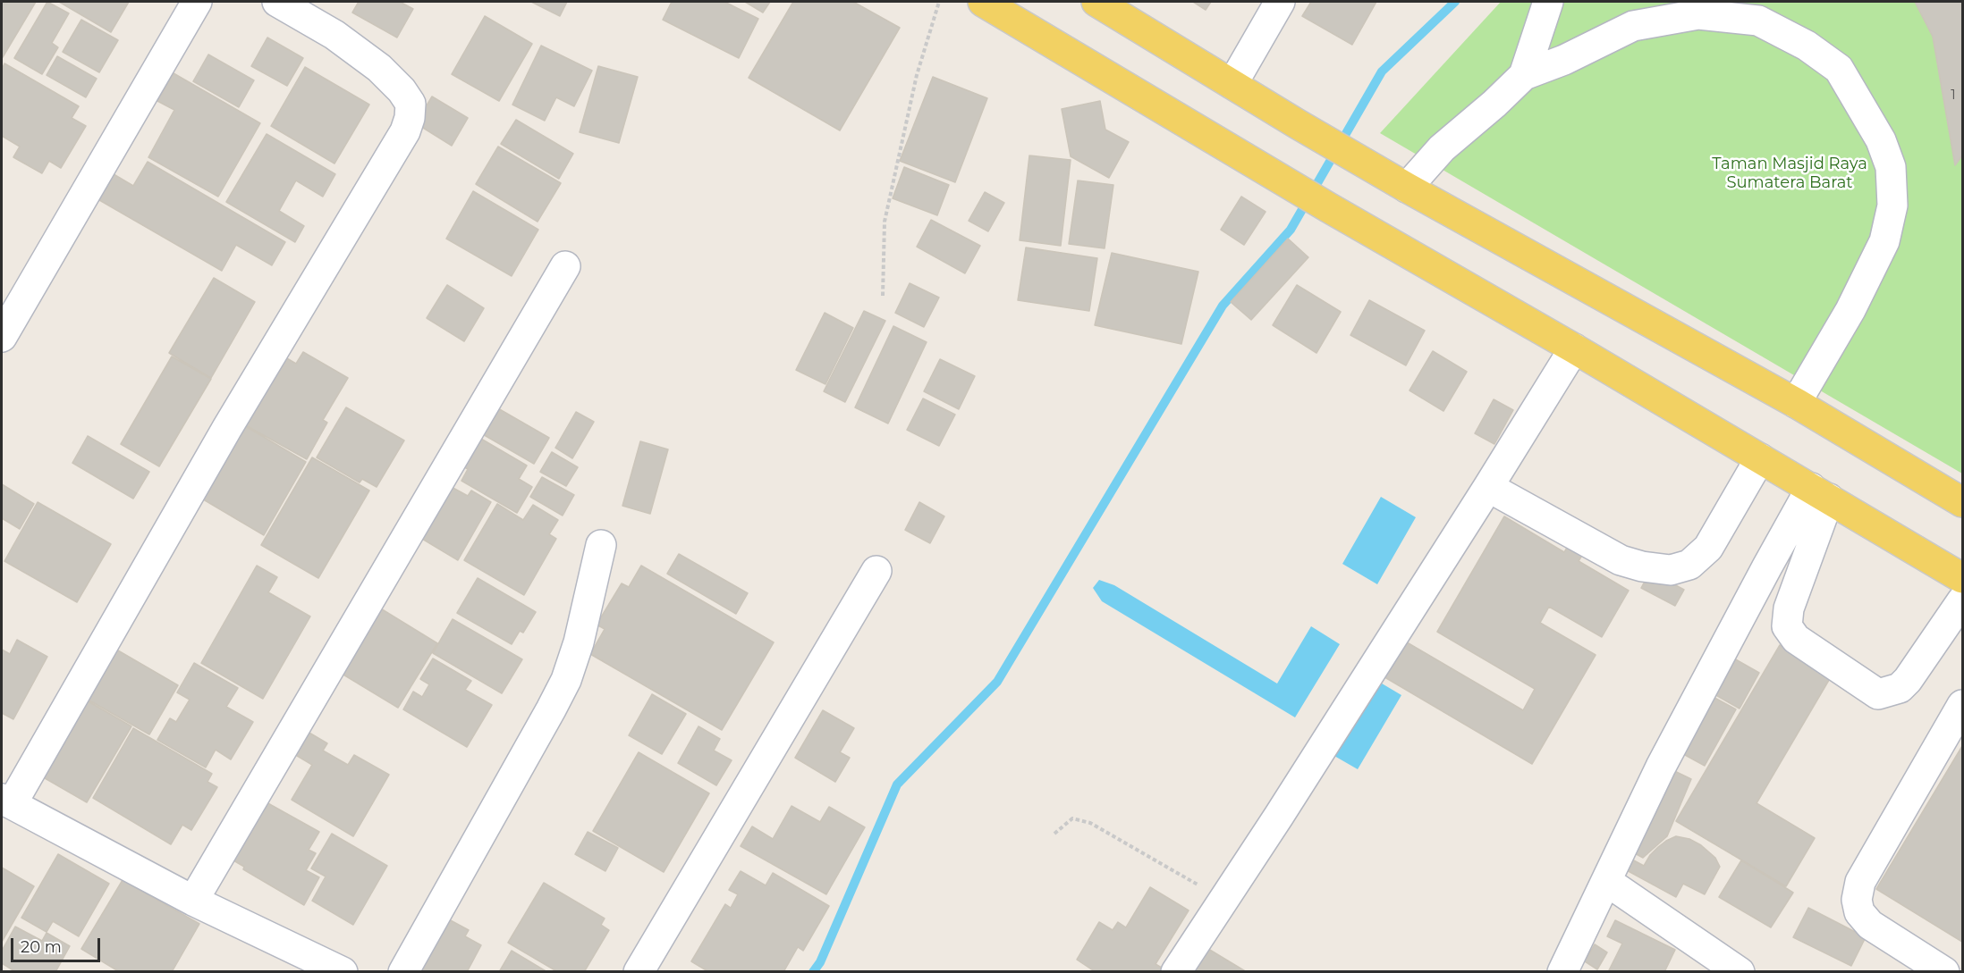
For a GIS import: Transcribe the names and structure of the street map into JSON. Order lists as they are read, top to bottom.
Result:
{
  "parks": ["Taman Masjid Raya Sumatera Barat"],
  "house_numbers": ["1"],
  "scale_bar": "20 m"
}
